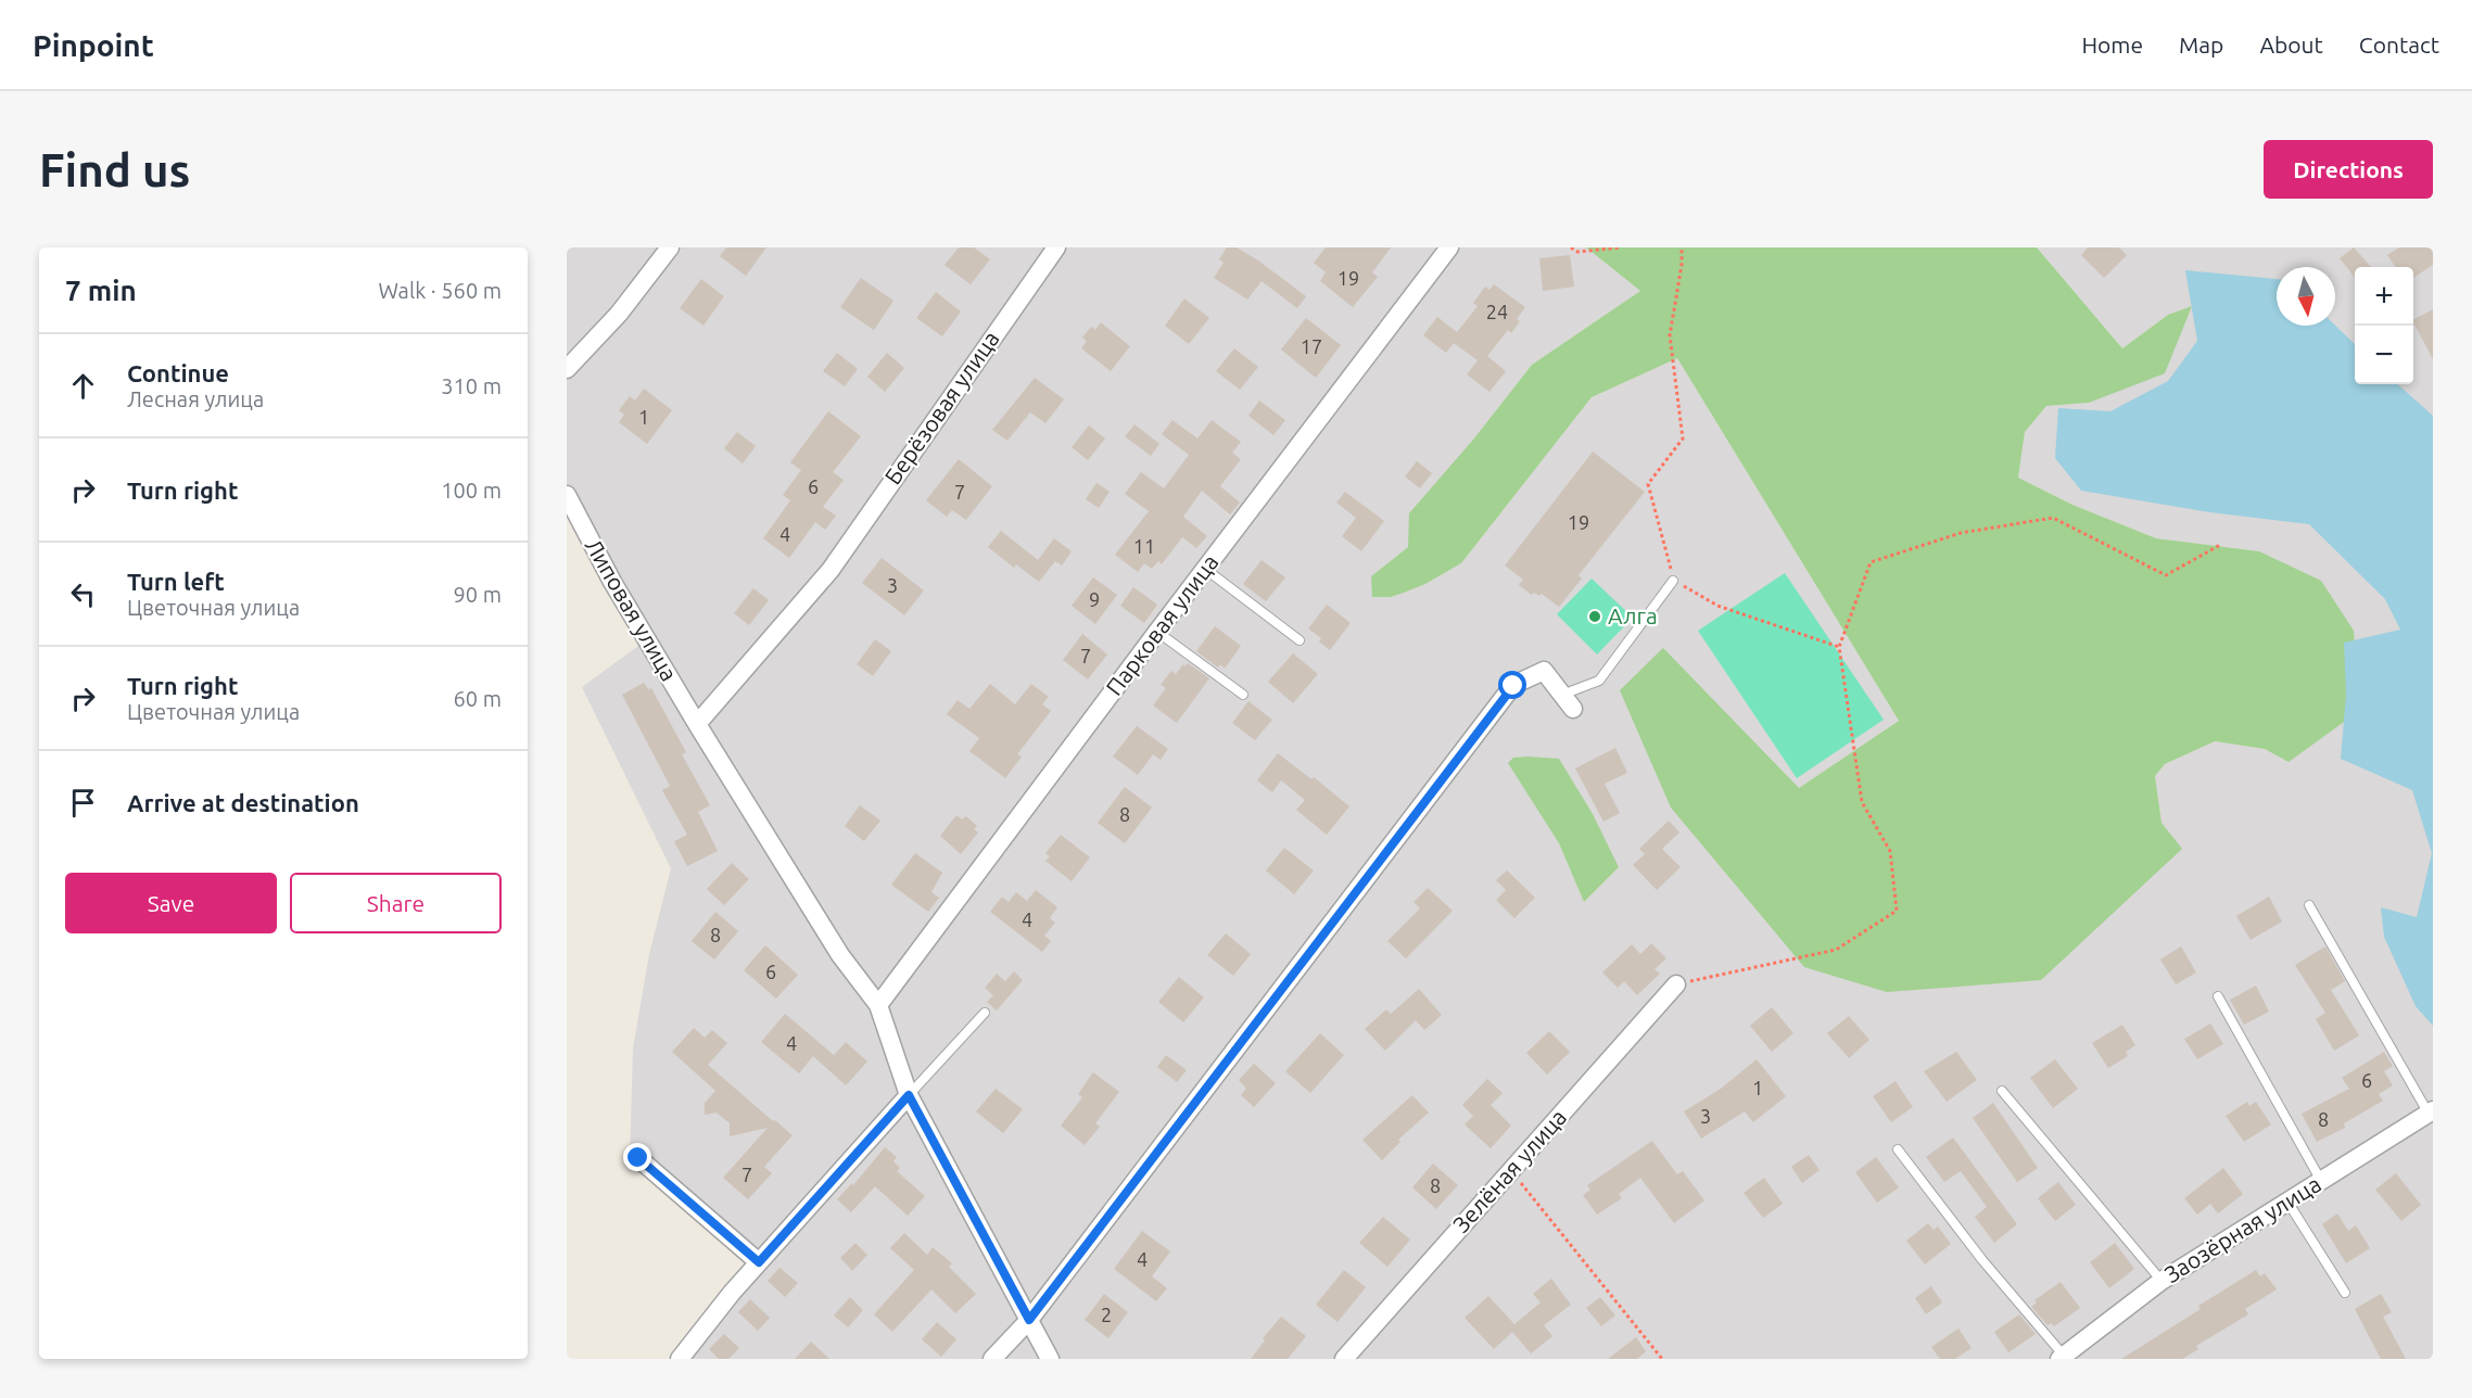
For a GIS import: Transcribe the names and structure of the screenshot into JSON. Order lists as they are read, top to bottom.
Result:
{
  "streets": {
    "street": [
      "Берёзовая улица",
      "Липовая улица",
      "Парковая улица",
      "Зелёная улица",
      "Заозёрная улица"
    ]
  },
  "crossings": [
    ["Берёзовая улица", "Липовая улица"],
    ["Липовая улица", "Парковая улица"]
  ],
  "places": ["Алга"],
  "house_numbers": [
    "19",
    "24",
    "17",
    "1",
    "6",
    "7",
    "19",
    "4",
    "11",
    "3",
    "9",
    "7",
    "8",
    "4",
    "8",
    "6",
    "4",
    "6",
    "1",
    "3",
    "8",
    "7",
    "8",
    "4",
    "2"
  ],
  "north": "bottom",
  "page": {
    "header": "Pinpoint",
    "nav": [
      "Home",
      "Map",
      "About",
      "Contact"
    ],
    "buttons": [
      "Directions",
      ["Save", "Share"]
    ],
    "title": "Find us",
    "heading": ["7 min", "Walk · 560 m"],
    "map_buttons": ["+", "−"],
    "list": [
      ["Continue", "Лесная улица", "310 m"],
      ["Turn right", "100 m"],
      ["Turn left", "Цветочная улица", "90 m"],
      ["Turn right", "Цветочная улица", "60 m"],
      "Arrive at destination"
    ]
  }
}
